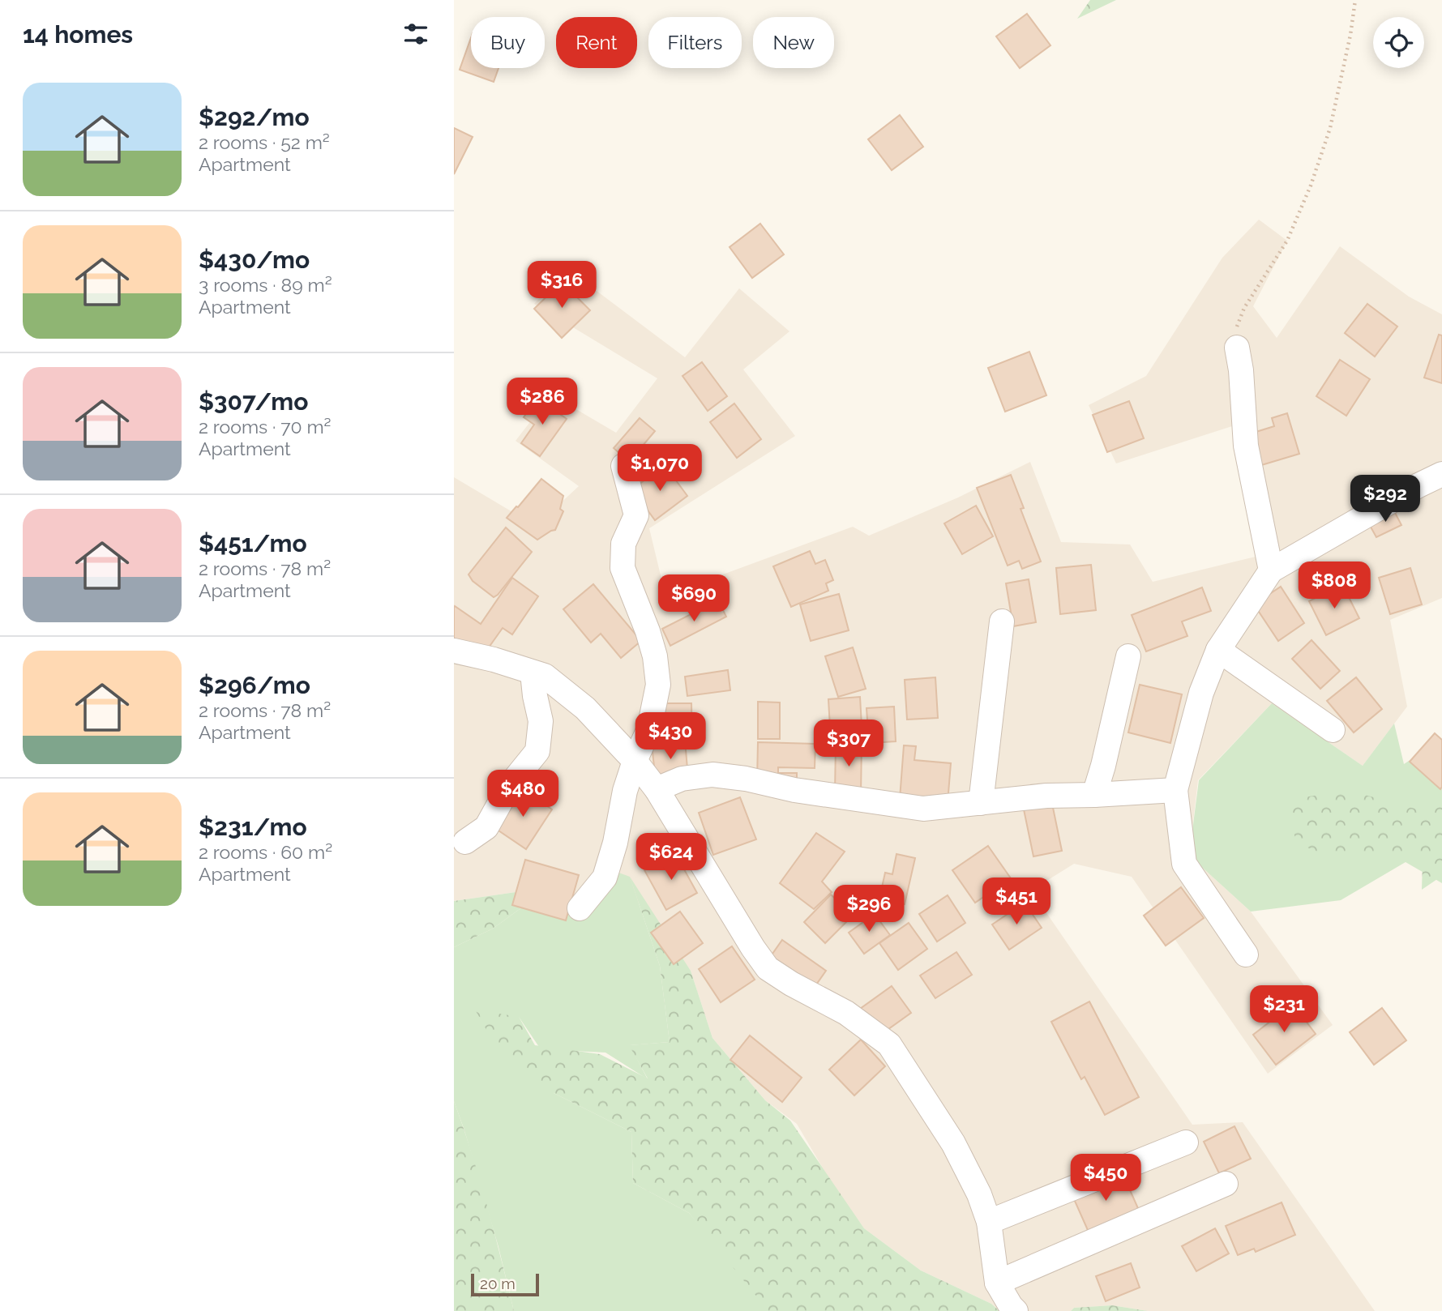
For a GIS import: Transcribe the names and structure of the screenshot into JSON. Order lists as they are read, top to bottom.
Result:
{
  "scale_bar": "20 m",
  "page": {
    "heading": "14 homes",
    "chip": [
      "Buy",
      "Rent",
      "Filters",
      "New"
    ],
    "list": [
      {
        "name": "$292/mo",
        "note": "2 rooms · 52 m² · Apartment"
      },
      {
        "name": "$430/mo",
        "note": "3 rooms · 89 m² · Apartment"
      },
      {
        "name": "$307/mo",
        "note": "2 rooms · 70 m² · Apartment"
      },
      {
        "name": "$451/mo",
        "note": "2 rooms · 78 m² · Apartment"
      },
      {
        "name": "$296/mo",
        "note": "2 rooms · 78 m² · Apartment"
      },
      {
        "name": "$231/mo",
        "note": "2 rooms · 60 m² · Apartment"
      }
    ],
    "price": [
      "$316",
      "$286",
      "$1,070",
      "$292",
      "$808",
      "$690",
      "$430",
      "$307",
      "$480",
      "$624",
      "$451",
      "$296",
      "$231",
      "$450"
    ],
    "scale": "20 m"
  }
}
